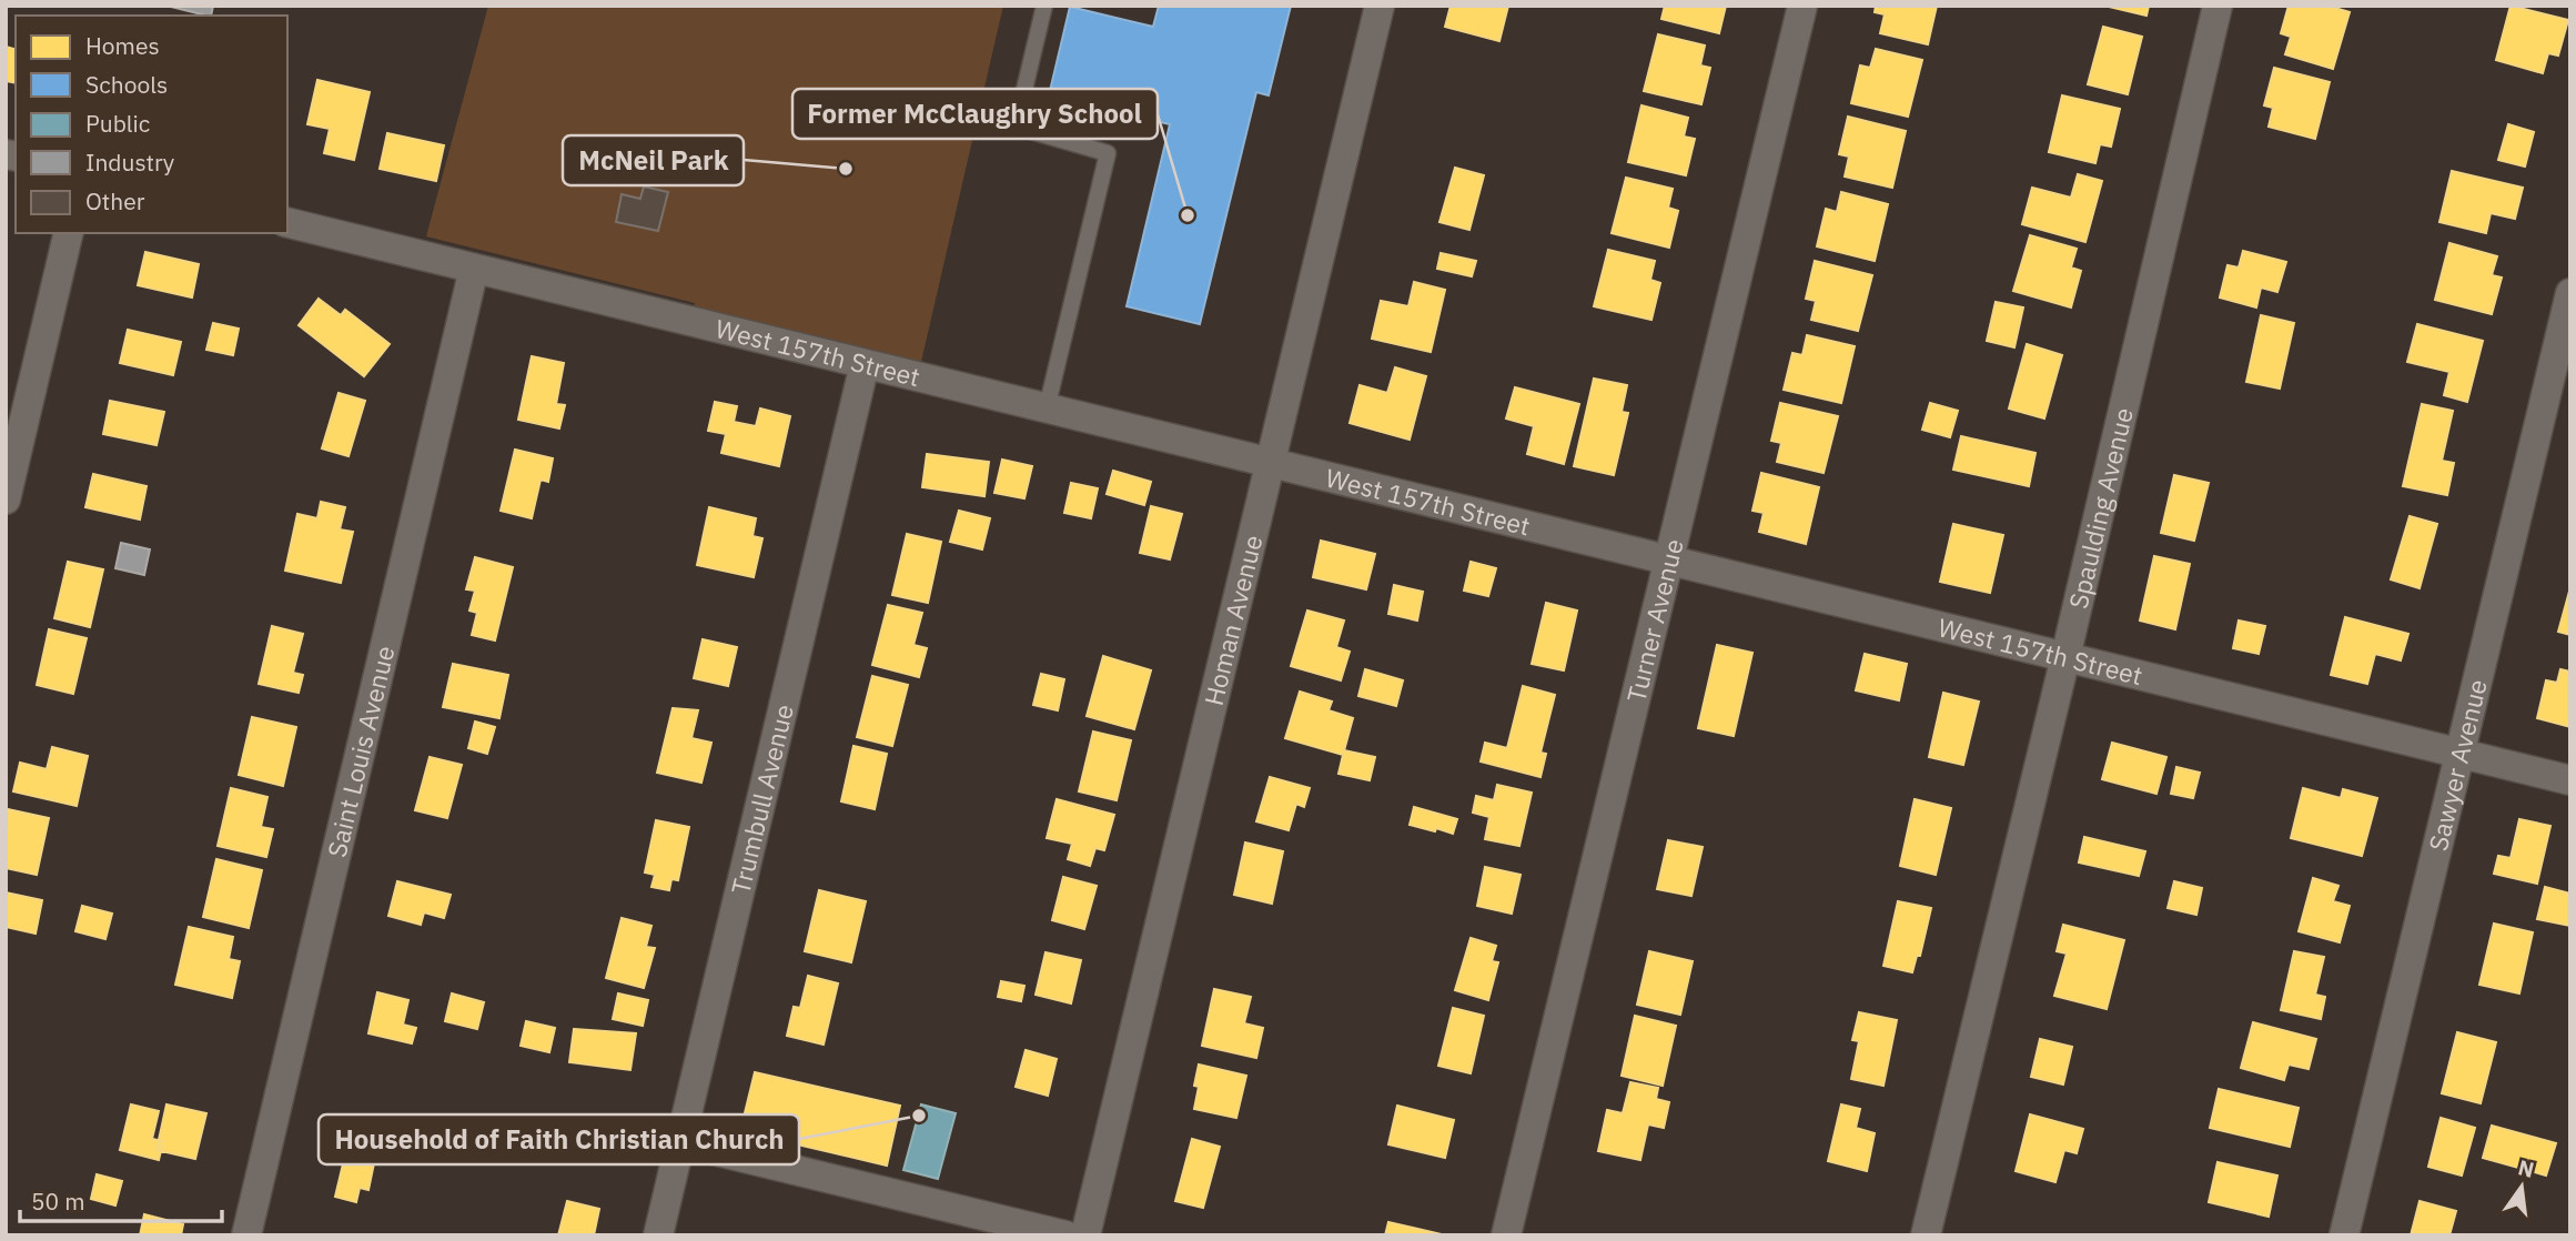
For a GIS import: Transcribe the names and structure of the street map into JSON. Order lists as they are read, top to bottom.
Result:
{
  "streets": {
    "street": [
      "West 157th Street",
      "Spaulding Avenue",
      "Homan Avenue",
      "Turner Avenue",
      "Saint Louis Avenue",
      "Sawyer Avenue",
      "Trumbull Avenue"
    ]
  },
  "crossings": [
    ["West 157th Street", "Spaulding Avenue"],
    ["West 157th Street", "Homan Avenue"],
    ["West 157th Street", "Turner Avenue"],
    ["West 157th Street", "Saint Louis Avenue"],
    ["West 157th Street", "Sawyer Avenue"],
    ["West 157th Street", "Trumbull Avenue"]
  ],
  "places": ["McNeil Park", "Former McClaughry School", "Household of Faith Christian Church"],
  "legend": [
    "Homes",
    "Schools",
    "Public",
    "Industry",
    "Other"
  ],
  "scale_bar": "50 m",
  "north": "top"
}
